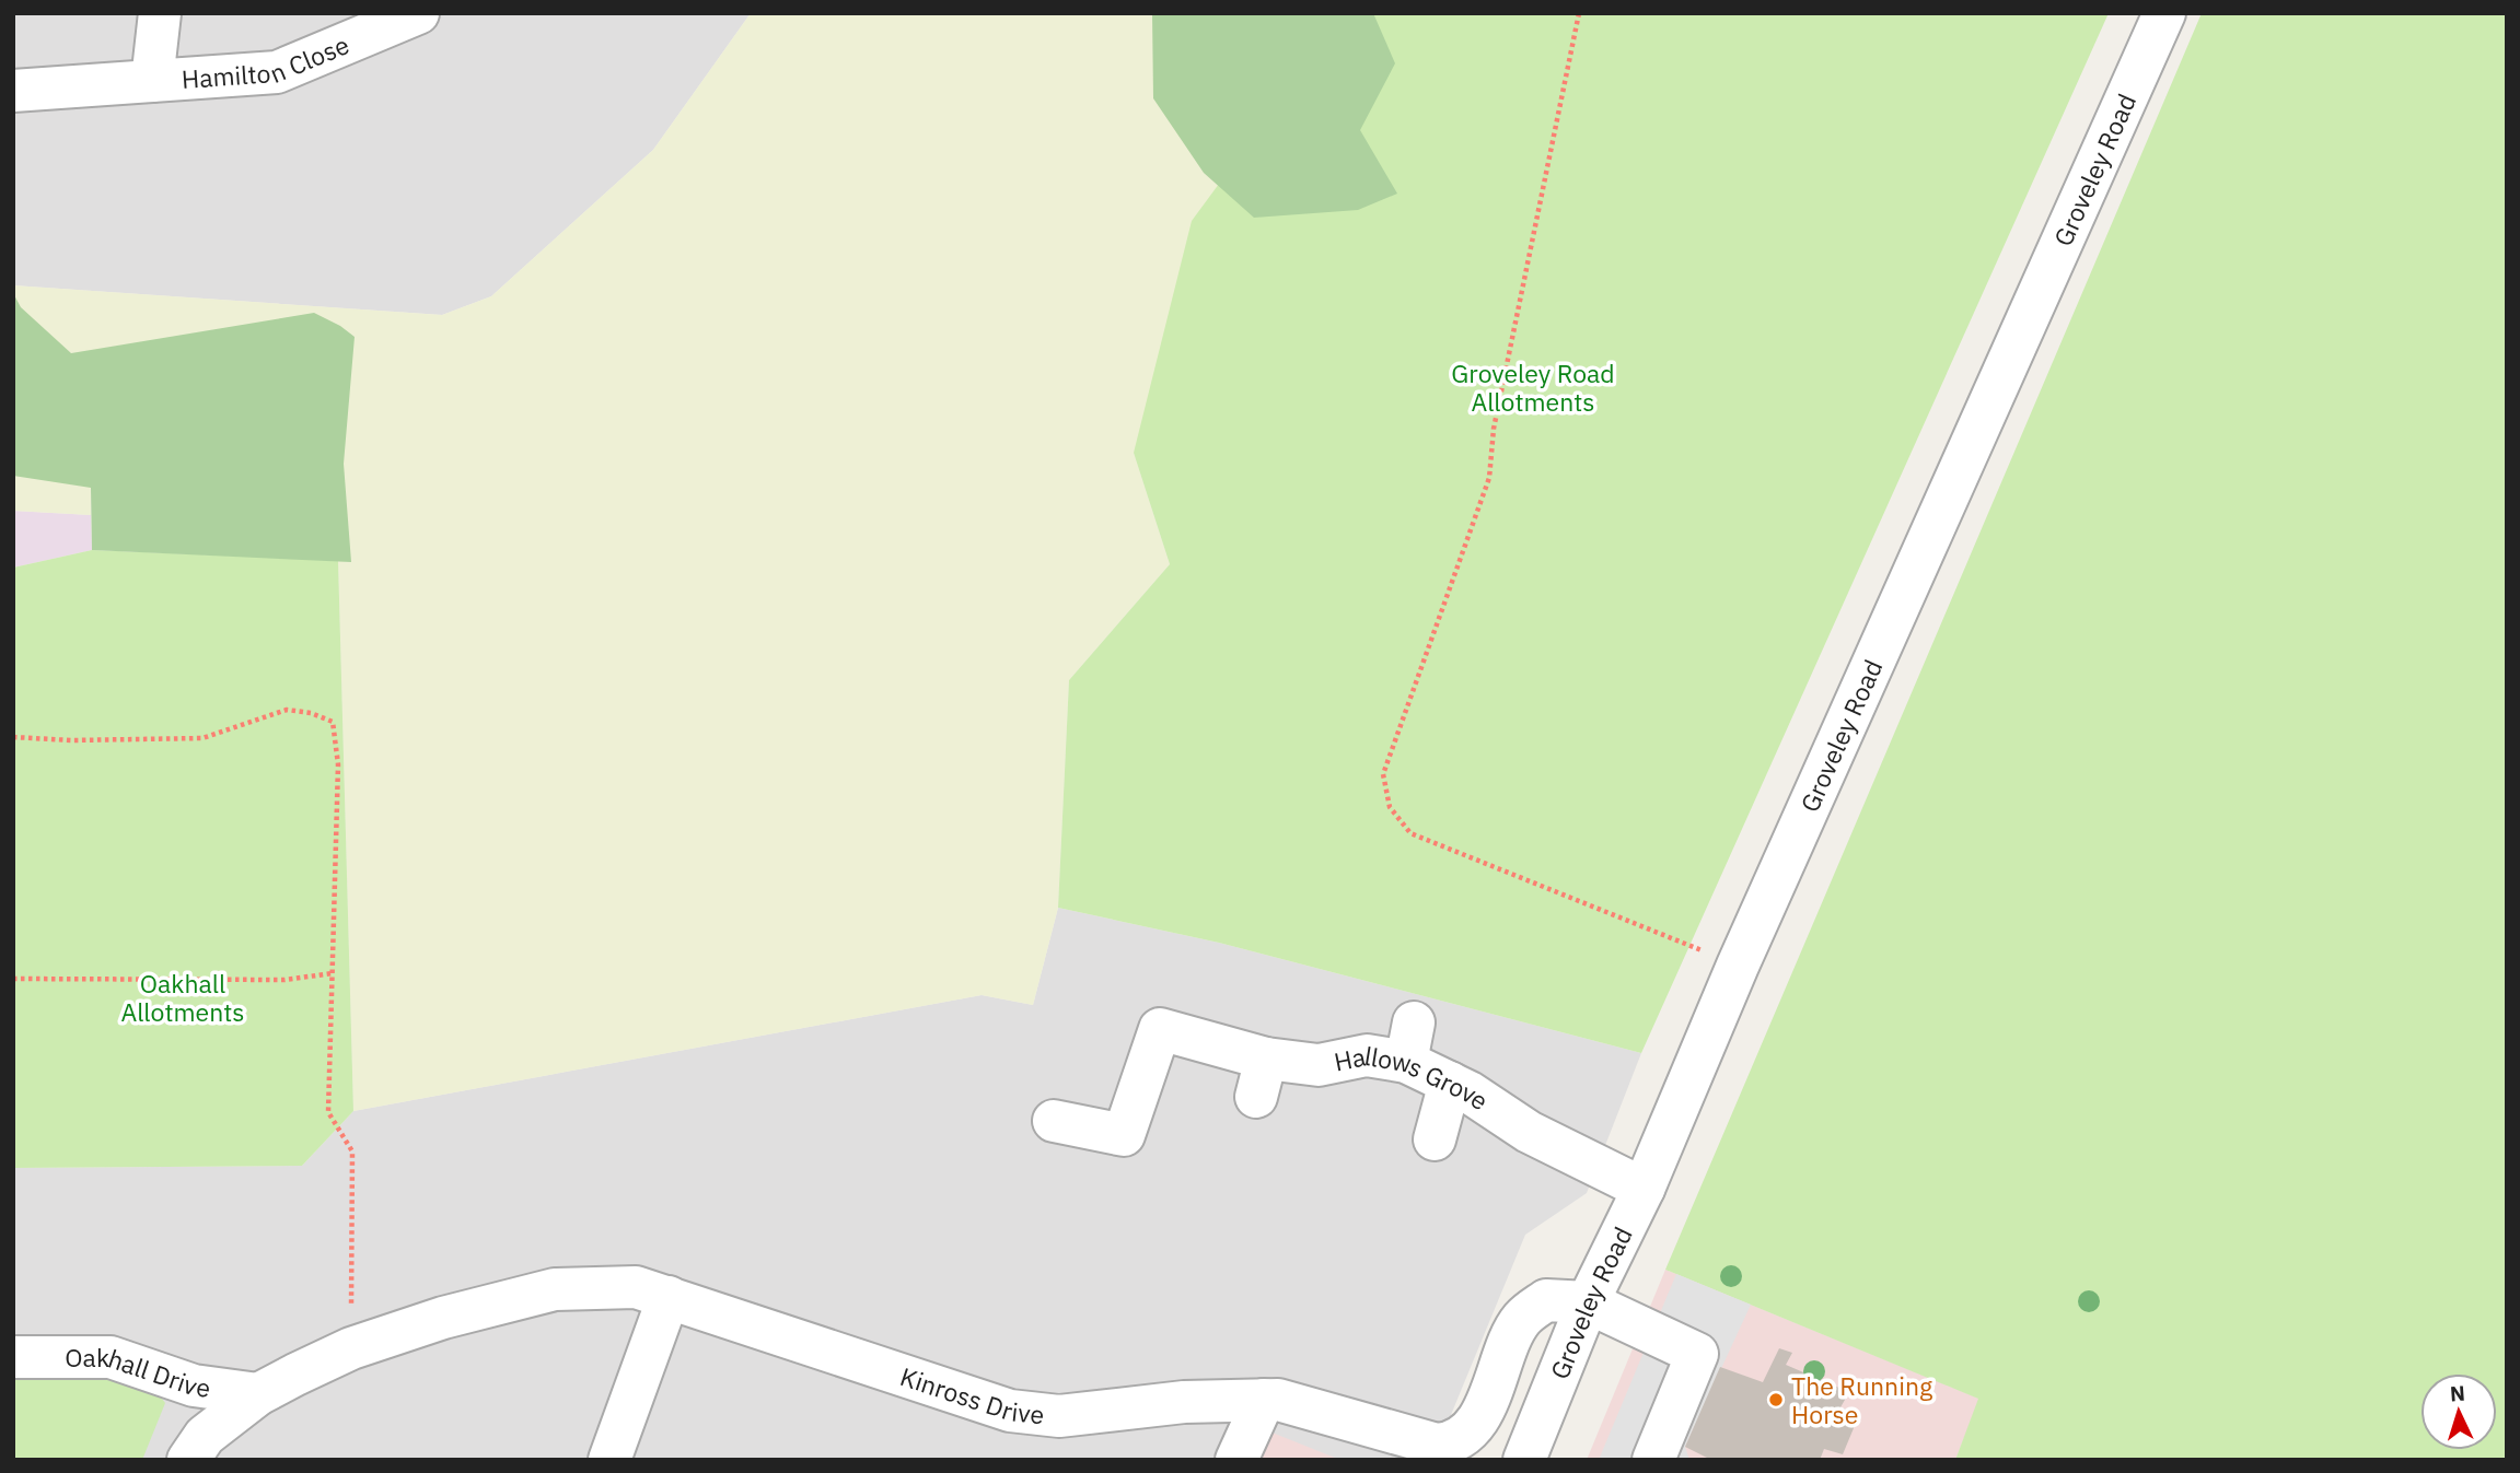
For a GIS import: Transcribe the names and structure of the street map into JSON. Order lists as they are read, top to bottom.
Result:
{
  "streets": {
    "street": [
      "Hamilton Close",
      "Groveley Road",
      "Hallows Grove",
      "Oakhall Drive",
      "Kinross Drive"
    ]
  },
  "crossings": [
    ["Groveley Road", "Hallows Grove"],
    ["Groveley Road", "Kinross Drive"],
    ["Oakhall Drive", "Kinross Drive"]
  ],
  "parks": ["Groveley Road Allotments", "Oakhall Allotments"],
  "places": ["The Running Horse"],
  "north": "top"
}
